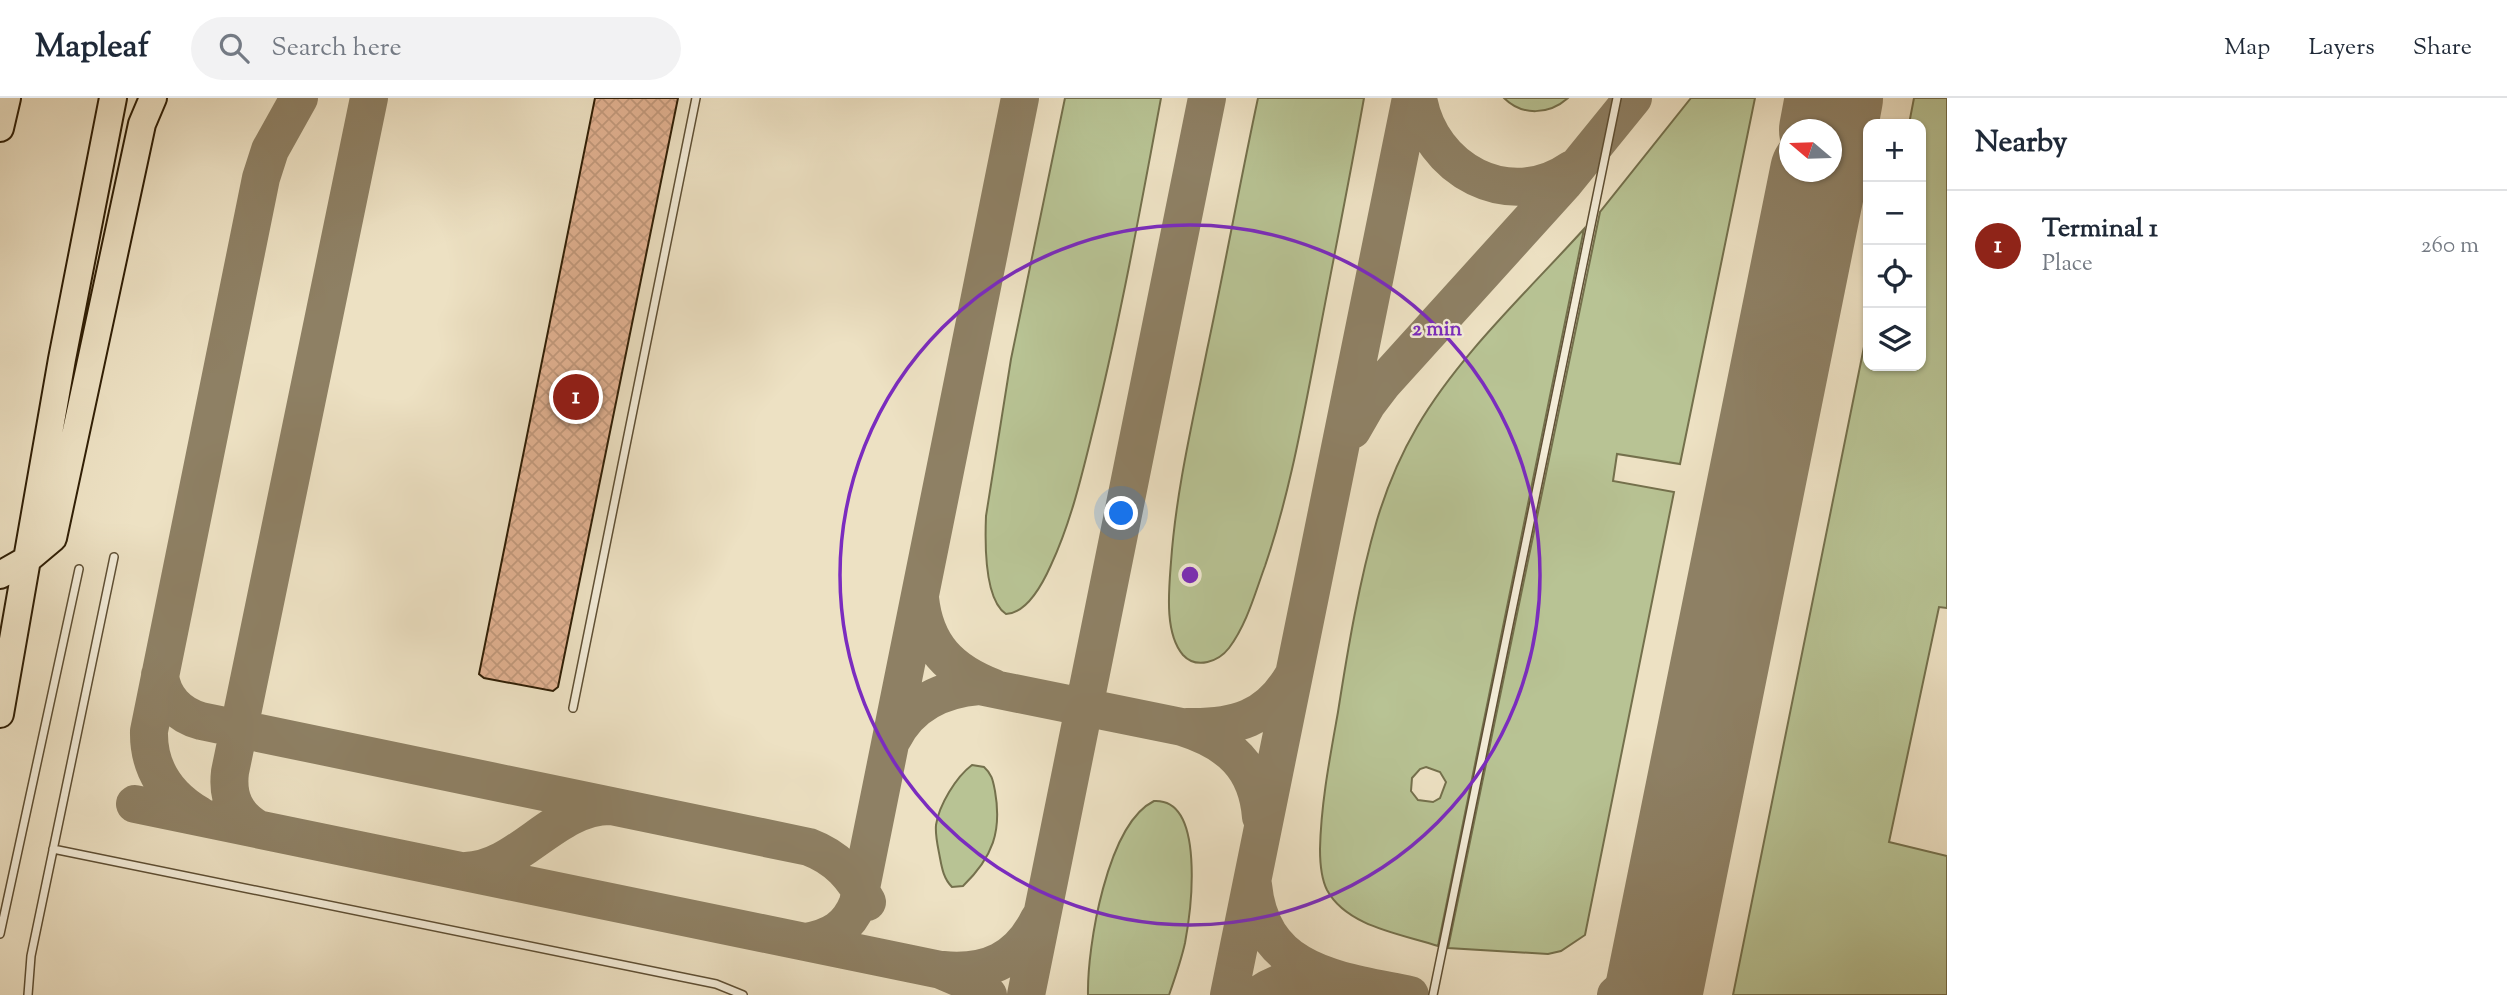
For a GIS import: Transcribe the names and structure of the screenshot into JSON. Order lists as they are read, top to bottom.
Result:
{
  "north": "left",
  "page": {
    "header": "Mapleaf",
    "search": "Search here",
    "nav": ["Map", "Layers", "Share"],
    "heading": "Nearby",
    "map_buttons": ["+", "−"],
    "list": [
      {
        "mark": "1",
        "name": "Terminal 1",
        "note": "Place",
        "value": "260 m"
      }
    ],
    "pins": "1"
  },
  "rings": ["2 min"]
}
